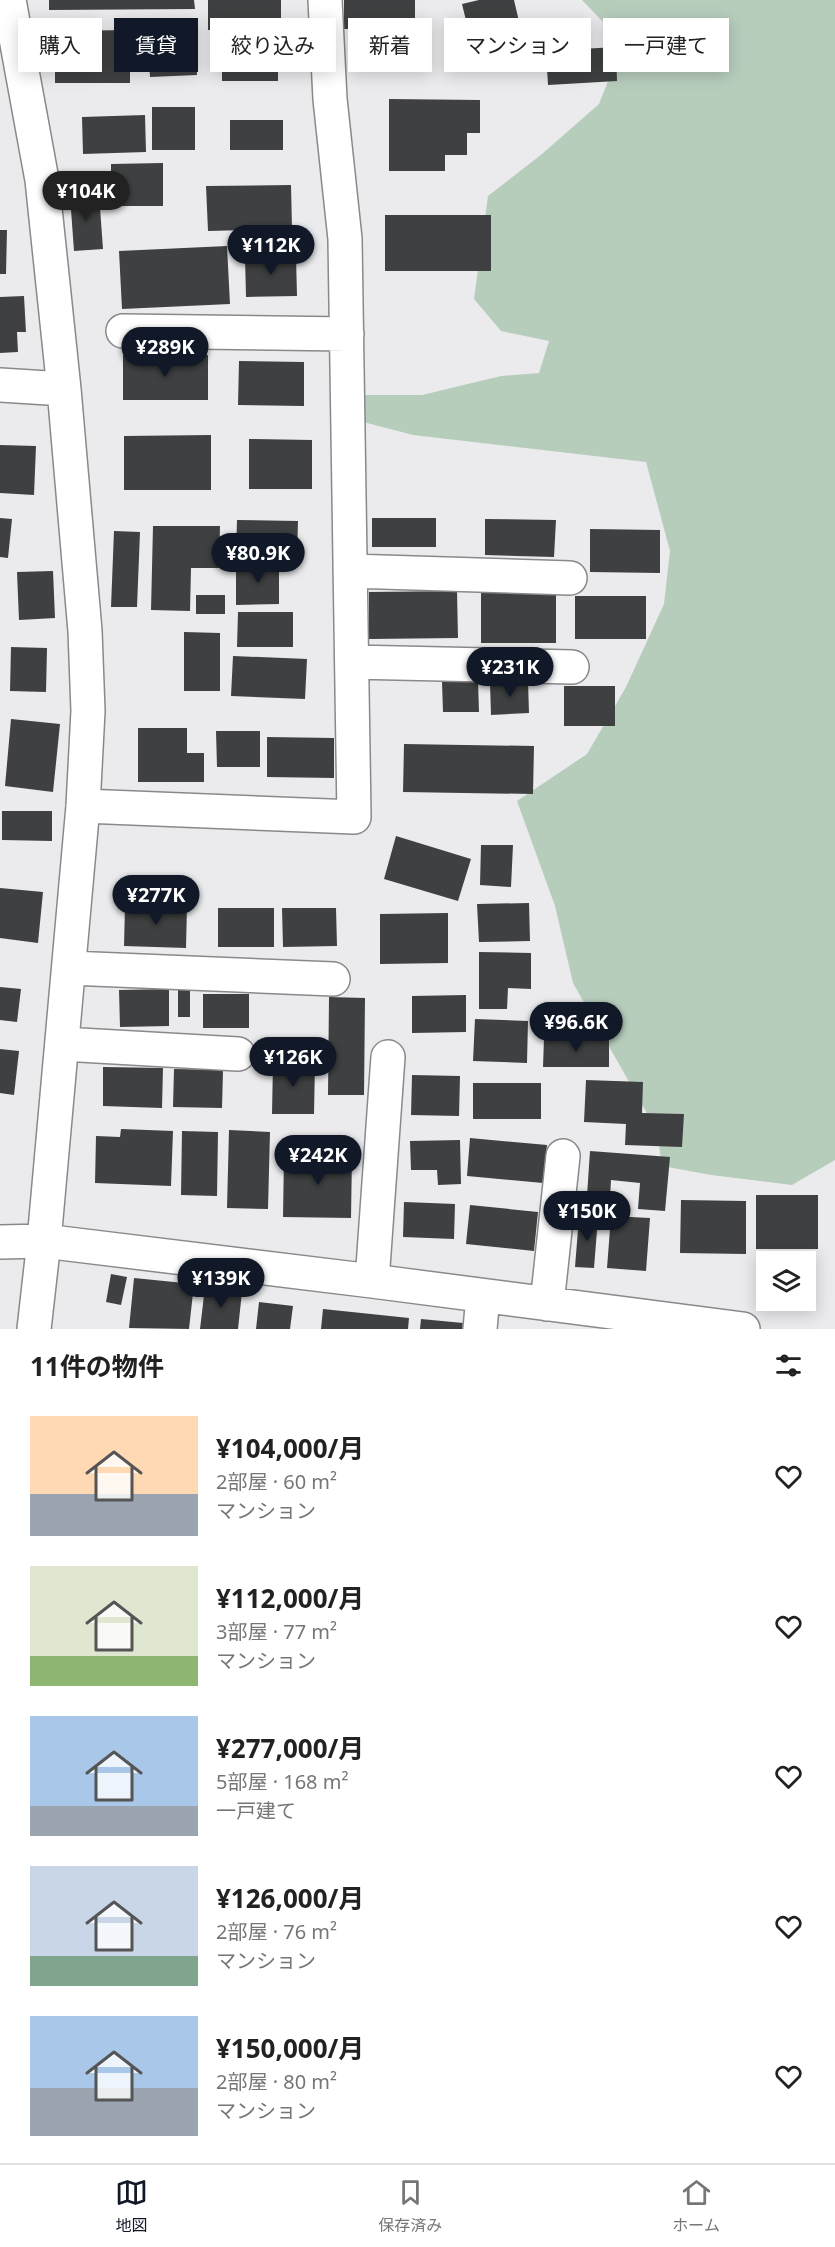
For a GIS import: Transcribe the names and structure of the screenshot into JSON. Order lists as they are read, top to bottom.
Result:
{
  "page": {
    "chip": [
      "購入",
      "賃貸",
      "絞り込み",
      "新着",
      "マンション",
      "一戸建て"
    ],
    "price": [
      "¥104K",
      "¥112K",
      "¥289K",
      "¥80.9K",
      "¥231K",
      "¥277K",
      "¥96.6K",
      "¥126K",
      "¥242K",
      "¥150K",
      "¥139K"
    ],
    "heading": "11件の物件",
    "list": [
      {
        "name": "¥104,000/月",
        "note": "2部屋 · 60 m² · マンション"
      },
      {
        "name": "¥112,000/月",
        "note": "3部屋 · 77 m² · マンション"
      },
      {
        "name": "¥277,000/月",
        "note": "5部屋 · 168 m² · 一戸建て"
      },
      {
        "name": "¥126,000/月",
        "note": "2部屋 · 76 m² · マンション"
      },
      {
        "name": "¥150,000/月",
        "note": "2部屋 · 80 m² · マンション"
      }
    ],
    "tabs": ["地図", "保存済み", "ホーム"]
  }
}
